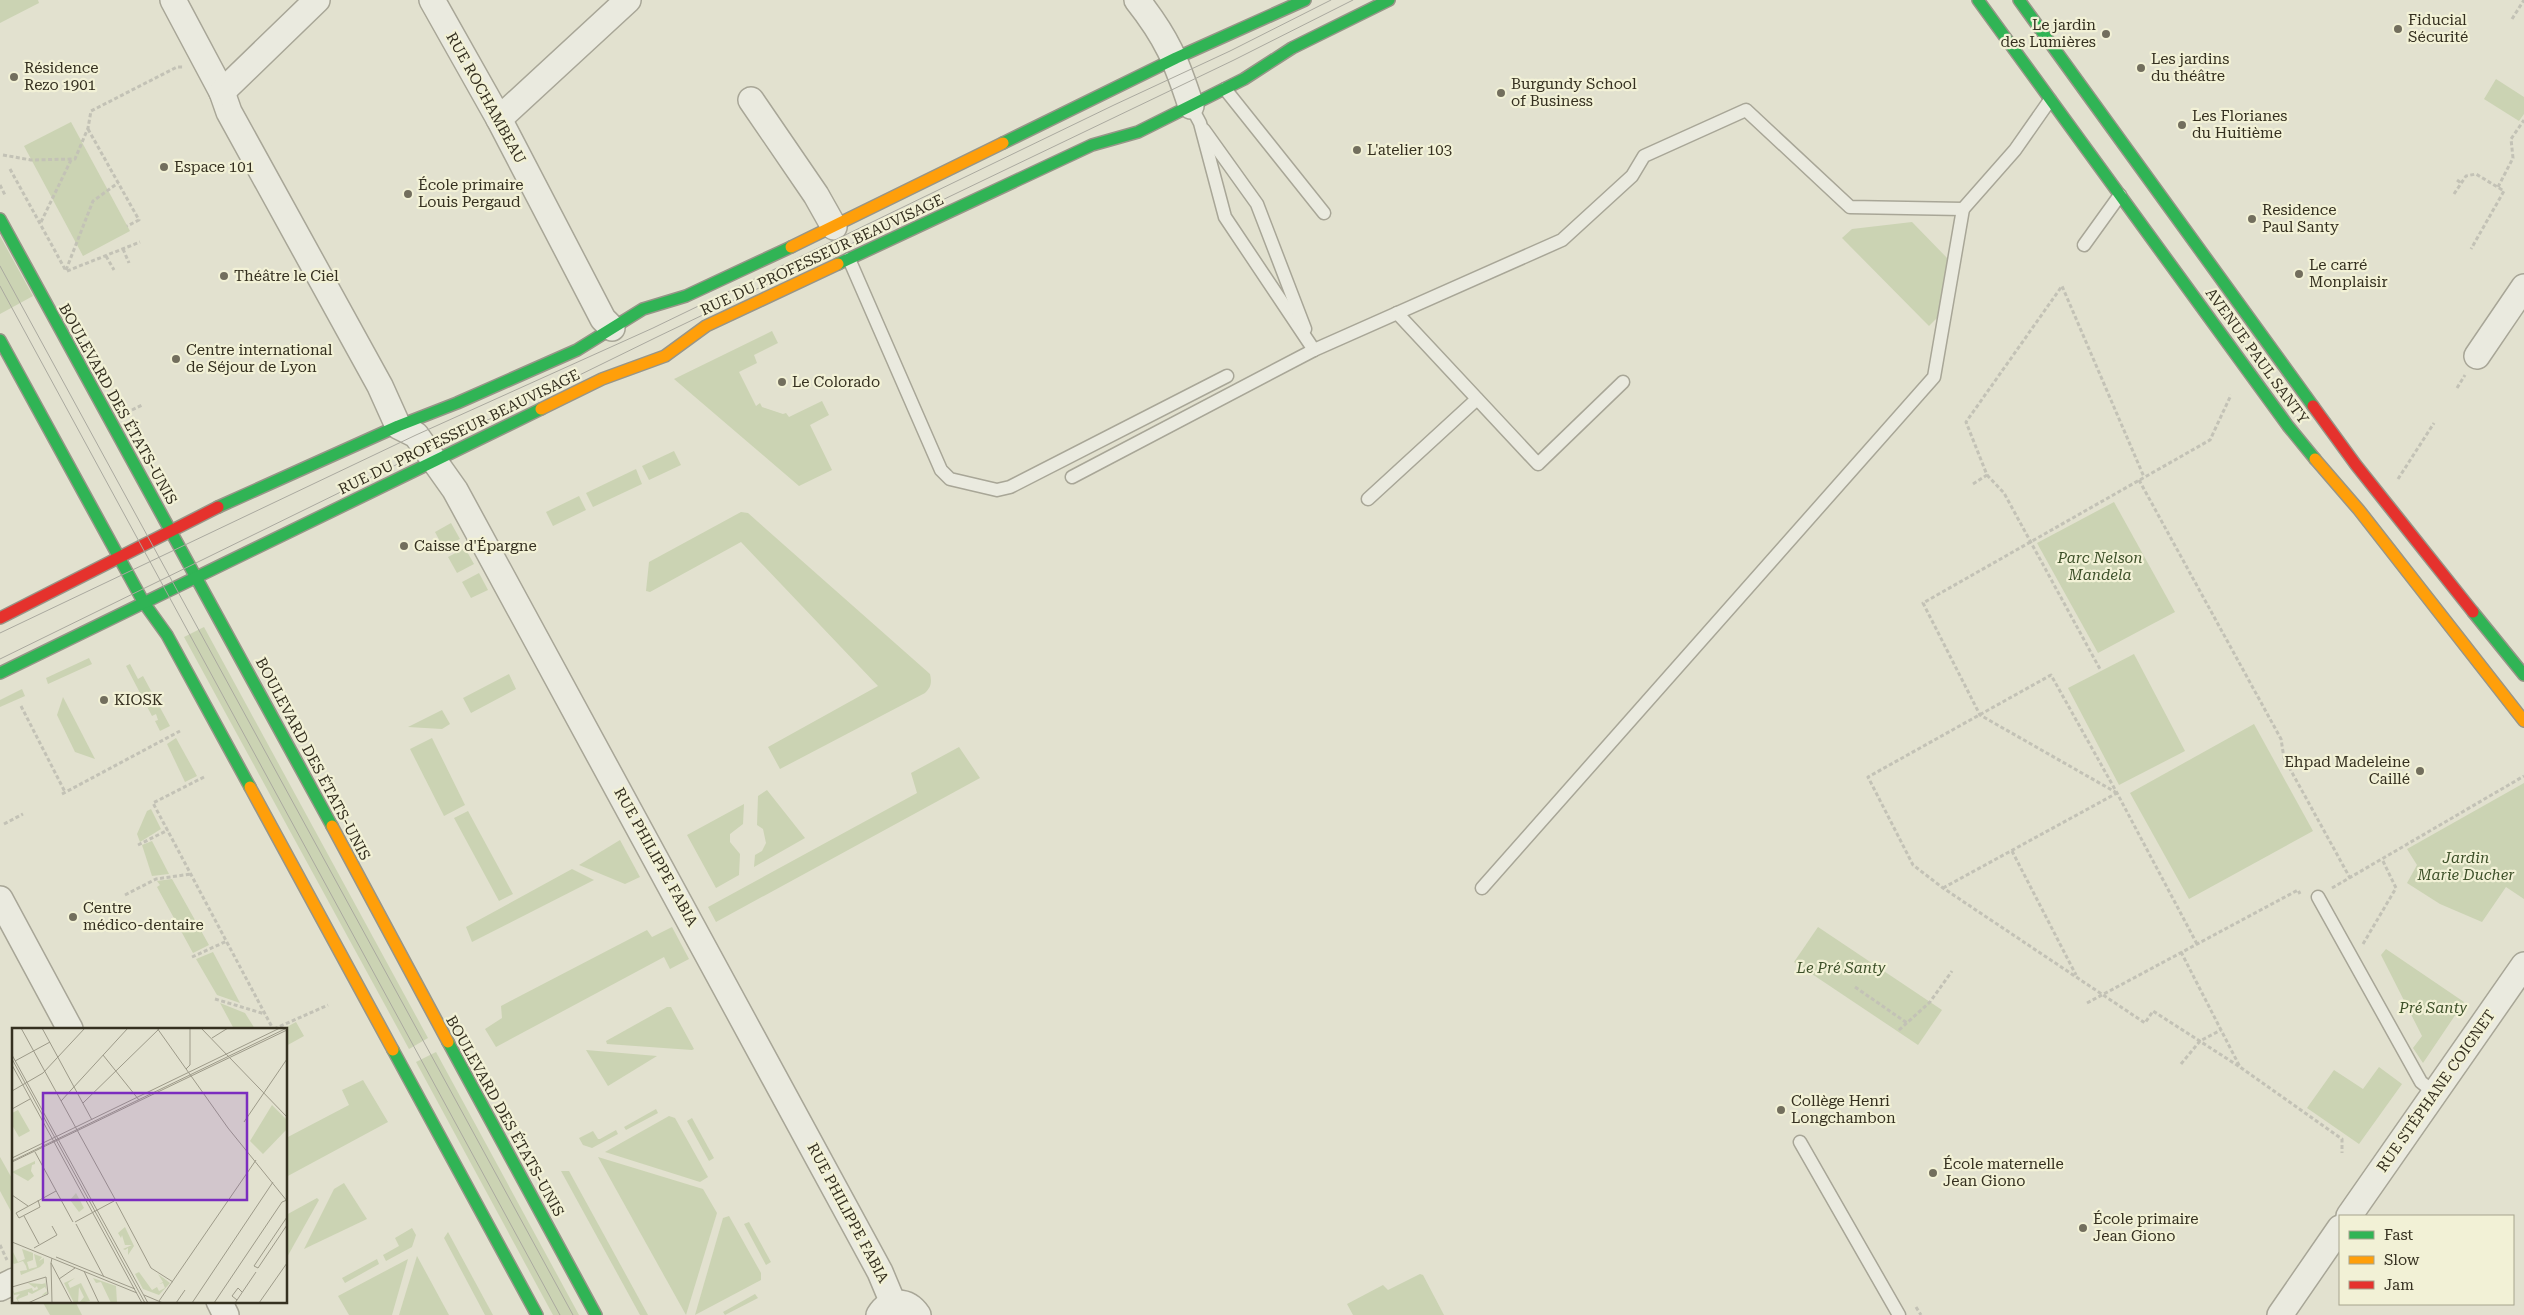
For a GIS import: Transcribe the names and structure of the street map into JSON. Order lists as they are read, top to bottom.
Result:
{
  "streets": {
    "main road": ["RUE DU PROFESSEUR BEAUVISAGE", "AVENUE PAUL SANTY", "BOULEVARD DES ÉTATS-UNIS"],
    "street": ["RUE ROCHAMBEAU", "RUE PHILIPPE FABIA", "RUE STÉPHANE COIGNET"]
  },
  "crossings": [
    ["RUE ROCHAMBEAU", "RUE DU PROFESSEUR BEAUVISAGE"],
    ["RUE DU PROFESSEUR BEAUVISAGE", "BOULEVARD DES ÉTATS-UNIS"],
    ["RUE DU PROFESSEUR BEAUVISAGE", "RUE PHILIPPE FABIA"]
  ],
  "parks": [
    "Parc Nelson Mandela",
    "Jardin Marie Ducher",
    "Le Pré Santy",
    "Pré Santy"
  ],
  "places": [
    "Fiducial Sécurité",
    "Le jardin des Lumières",
    "Les jardins du théâtre",
    "Résidence Rezo 1901",
    "Burgundy School of Business",
    "Les Florianes du Huitième",
    "L'atelier 103",
    "Espace 101",
    "École primaire Louis Pergaud",
    "Residence Paul Santy",
    "Le carré Monplaisir",
    "Théâtre le Ciel",
    "Centre international de Séjour de Lyon",
    "Le Colorado",
    "Caisse d'Épargne",
    "KIOSK",
    "Ehpad Madeleine Caillé",
    "Centre médico-dentaire",
    "Collège Henri Longchambon",
    "École maternelle Jean Giono",
    "École primaire Jean Giono"
  ],
  "legend": ["Fast", "Slow", "Jam"]
}
